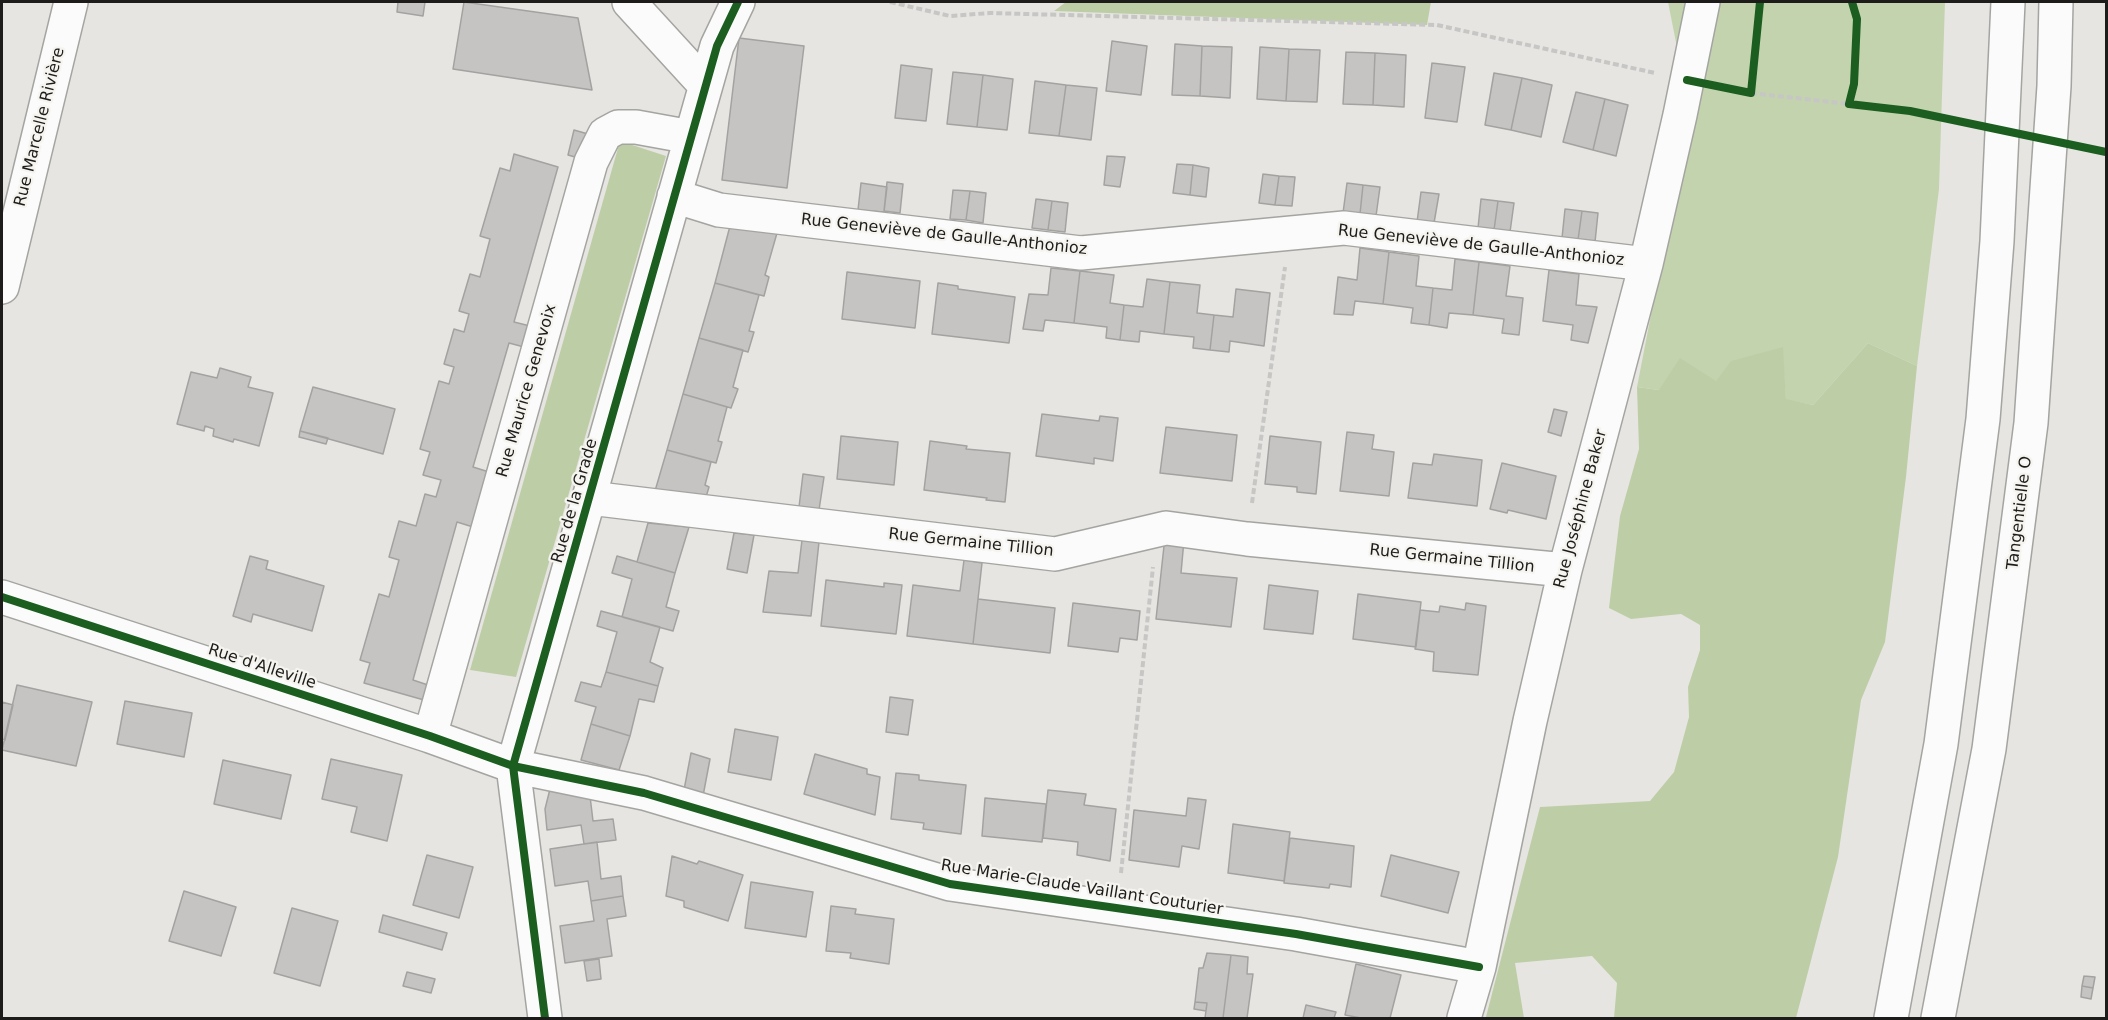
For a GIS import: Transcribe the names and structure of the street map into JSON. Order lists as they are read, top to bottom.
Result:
{
  "streets": {
    "street": [
      "Rue Marcelle Rivière",
      "Rue Geneviève de Gaulle-Anthonioz",
      "Rue Maurice Genevoix",
      "Rue de la Grade",
      "Rue Joséphine Baker",
      "Tangentielle O",
      "Rue Germaine Tillion",
      "Rue d'Alleville",
      "Rue Marie-Claude Vaillant Couturier"
    ]
  },
  "crossings": [
    ["Rue Geneviève de Gaulle-Anthonioz", "Rue de la Grade"],
    ["Rue Geneviève de Gaulle-Anthonioz", "Rue Joséphine Baker"],
    ["Rue Maurice Genevoix", "Rue de la Grade"],
    ["Rue Maurice Genevoix", "Rue d'Alleville"],
    ["Rue de la Grade", "Rue Germaine Tillion"],
    ["Rue de la Grade", "Rue d'Alleville"],
    ["Rue de la Grade", "Rue Marie-Claude Vaillant Couturier"],
    ["Rue Joséphine Baker", "Rue Germaine Tillion"],
    ["Rue Joséphine Baker", "Rue Marie-Claude Vaillant Couturier"],
    ["Rue d'Alleville", "Rue Marie-Claude Vaillant Couturier"]
  ]
}
